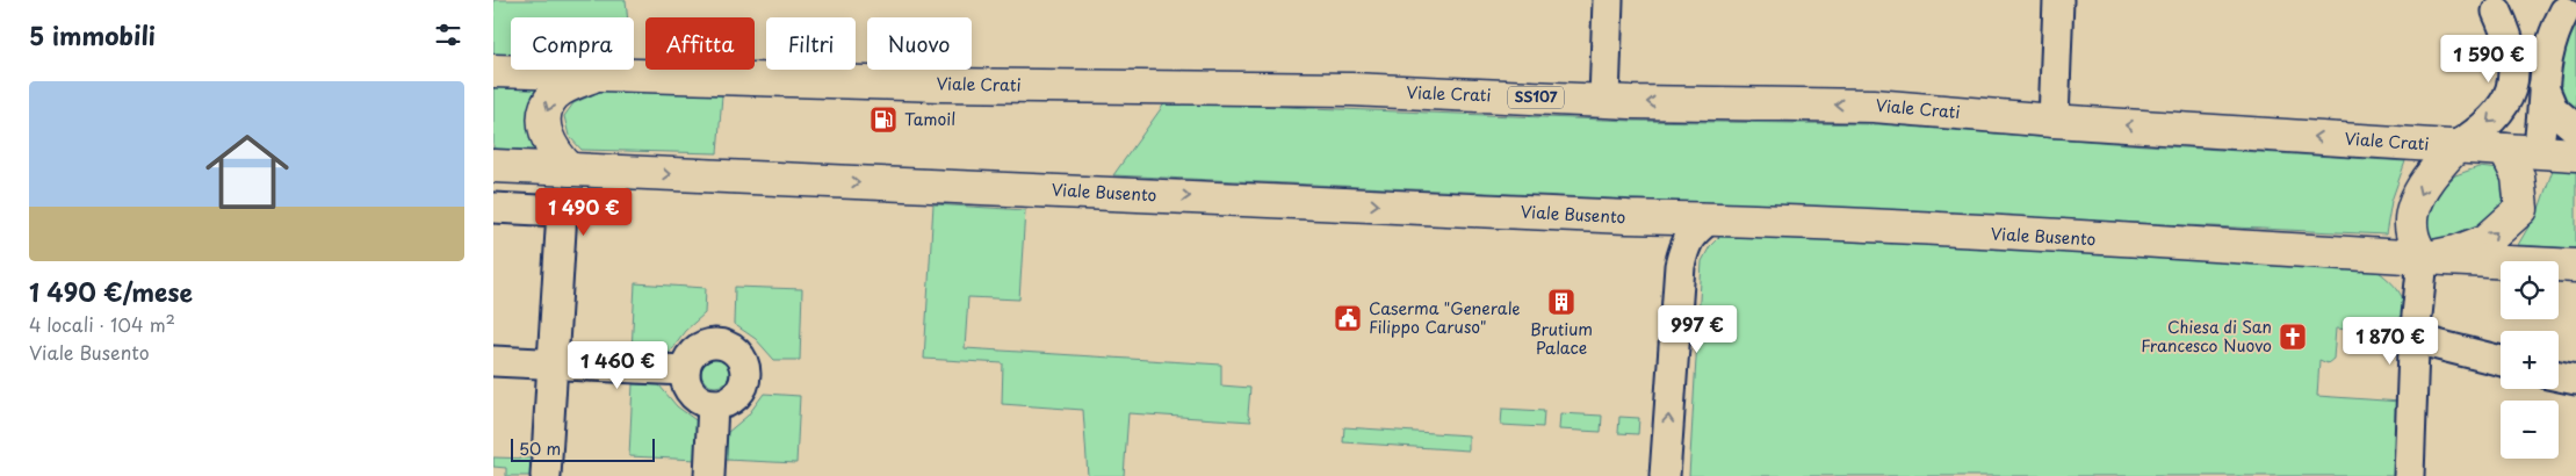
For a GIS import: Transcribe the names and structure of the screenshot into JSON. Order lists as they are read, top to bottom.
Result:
{
  "streets": {
    "main road": ["Viale Crati", "SS107", "Viale Busento"]
  },
  "crossings": [
    ["Viale Crati", "Viale Busento"]
  ],
  "one_way": ["Viale Crati", "Viale Busento"],
  "places": {
    "fuel station": ["Tamoil"],
    "building": ["Brutium Palace"],
    "public building": ["Caserma \"Generale Filippo Caruso\""],
    "church": ["Chiesa di San Francesco Nuovo"]
  },
  "scale_bar": "50 m",
  "page": {
    "heading": "5 immobili",
    "chip": [
      "Compra",
      "Affitta",
      "Filtri",
      "Nuovo"
    ],
    "price": [
      "1 590 €",
      "1 490 €",
      "997 €",
      "1 870 €",
      "1 460 €"
    ],
    "list": [
      {
        "name": "1 490 €/mese",
        "note": "4 locali · 104 m² · Viale Busento"
      }
    ],
    "map_buttons": ["+", "−"],
    "scale": "50 m"
  }
}
